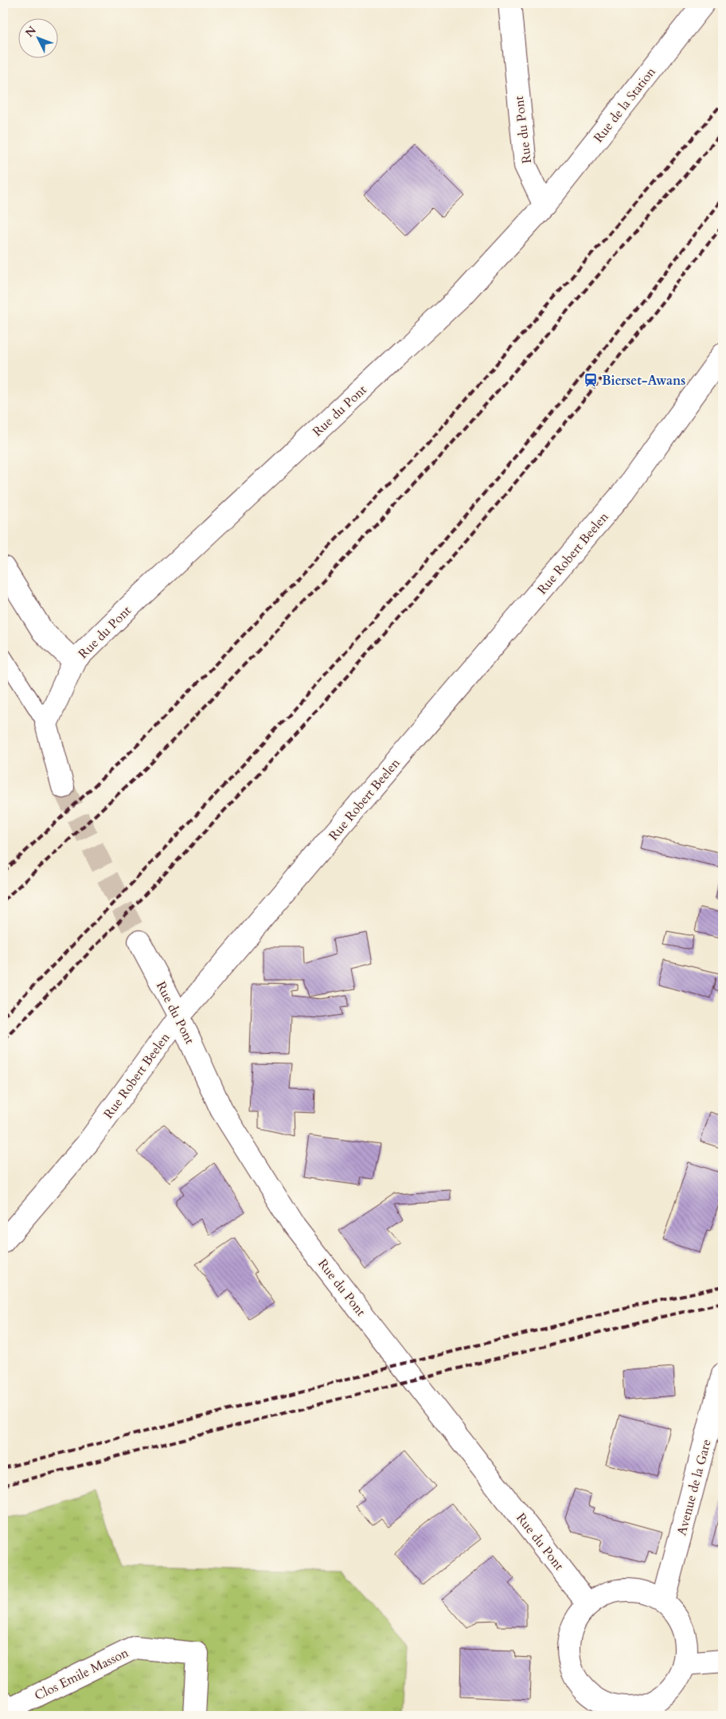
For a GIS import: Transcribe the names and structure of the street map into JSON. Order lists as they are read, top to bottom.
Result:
{
  "streets": {
    "street": [
      "Rue de la Station",
      "Rue du Pont",
      "Rue Robert Beelen",
      "Avenue de la Gare",
      "Clos Emile Masson"
    ]
  },
  "crossings": [
    ["Rue de la Station", "Rue du Pont"],
    ["Rue du Pont", "Rue Robert Beelen"],
    ["Rue du Pont", "Avenue de la Gare"]
  ],
  "places": {
    "station": ["Bierset-Awans"]
  },
  "north": "top left"
}
